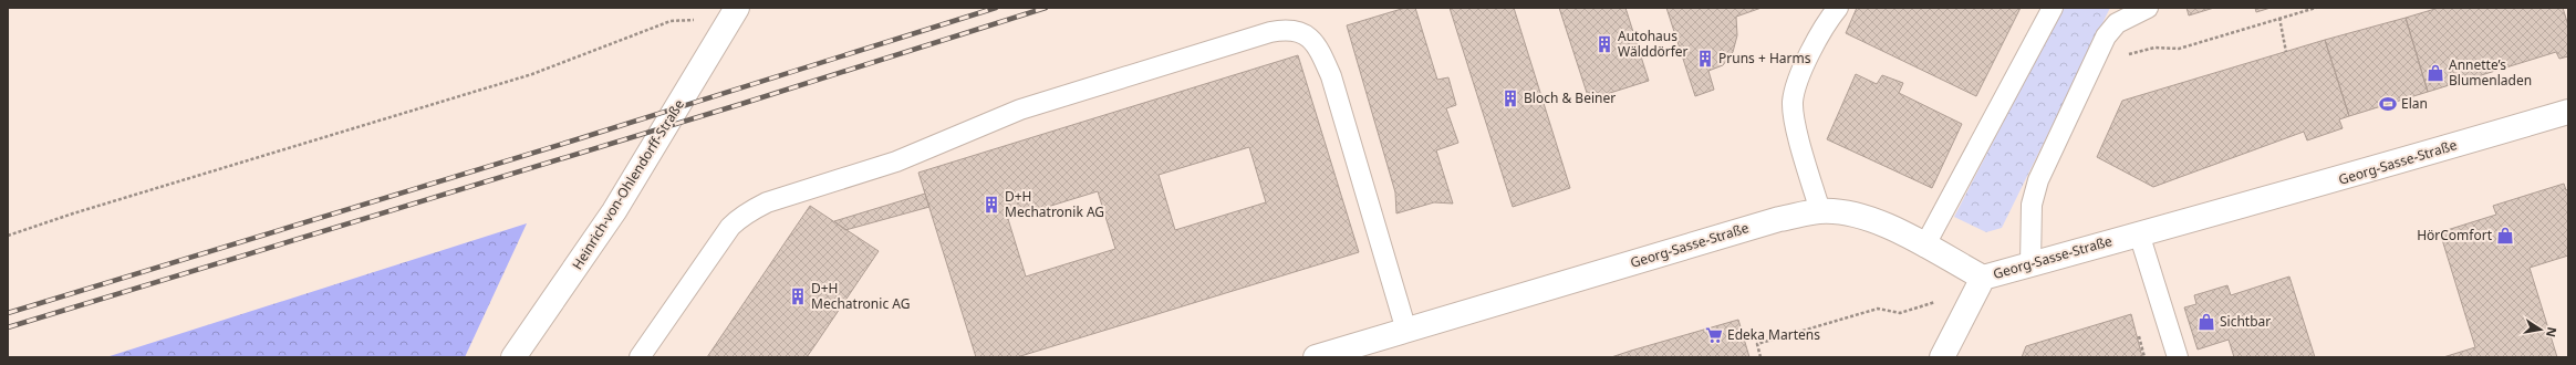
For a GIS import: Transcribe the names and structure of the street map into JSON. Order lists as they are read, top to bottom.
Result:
{
  "streets": {
    "street": ["Georg-Sasse-Straße", "Heinrich-von-Ohlendorff-Straße"]
  },
  "places": {
    "building": [
      "Autohaus Wälddörfer",
      "Pruns + Harms",
      "Bloch & Beiner",
      "D+H Mechatronik AG",
      "D+H Mechatronic AG"
    ],
    "shop": ["Annette’s Blumenladen", "HörComfort", "Sichtbar"],
    "sports": ["Elan"],
    "supermarket": ["Edeka Martens"]
  },
  "north": "right"
}
